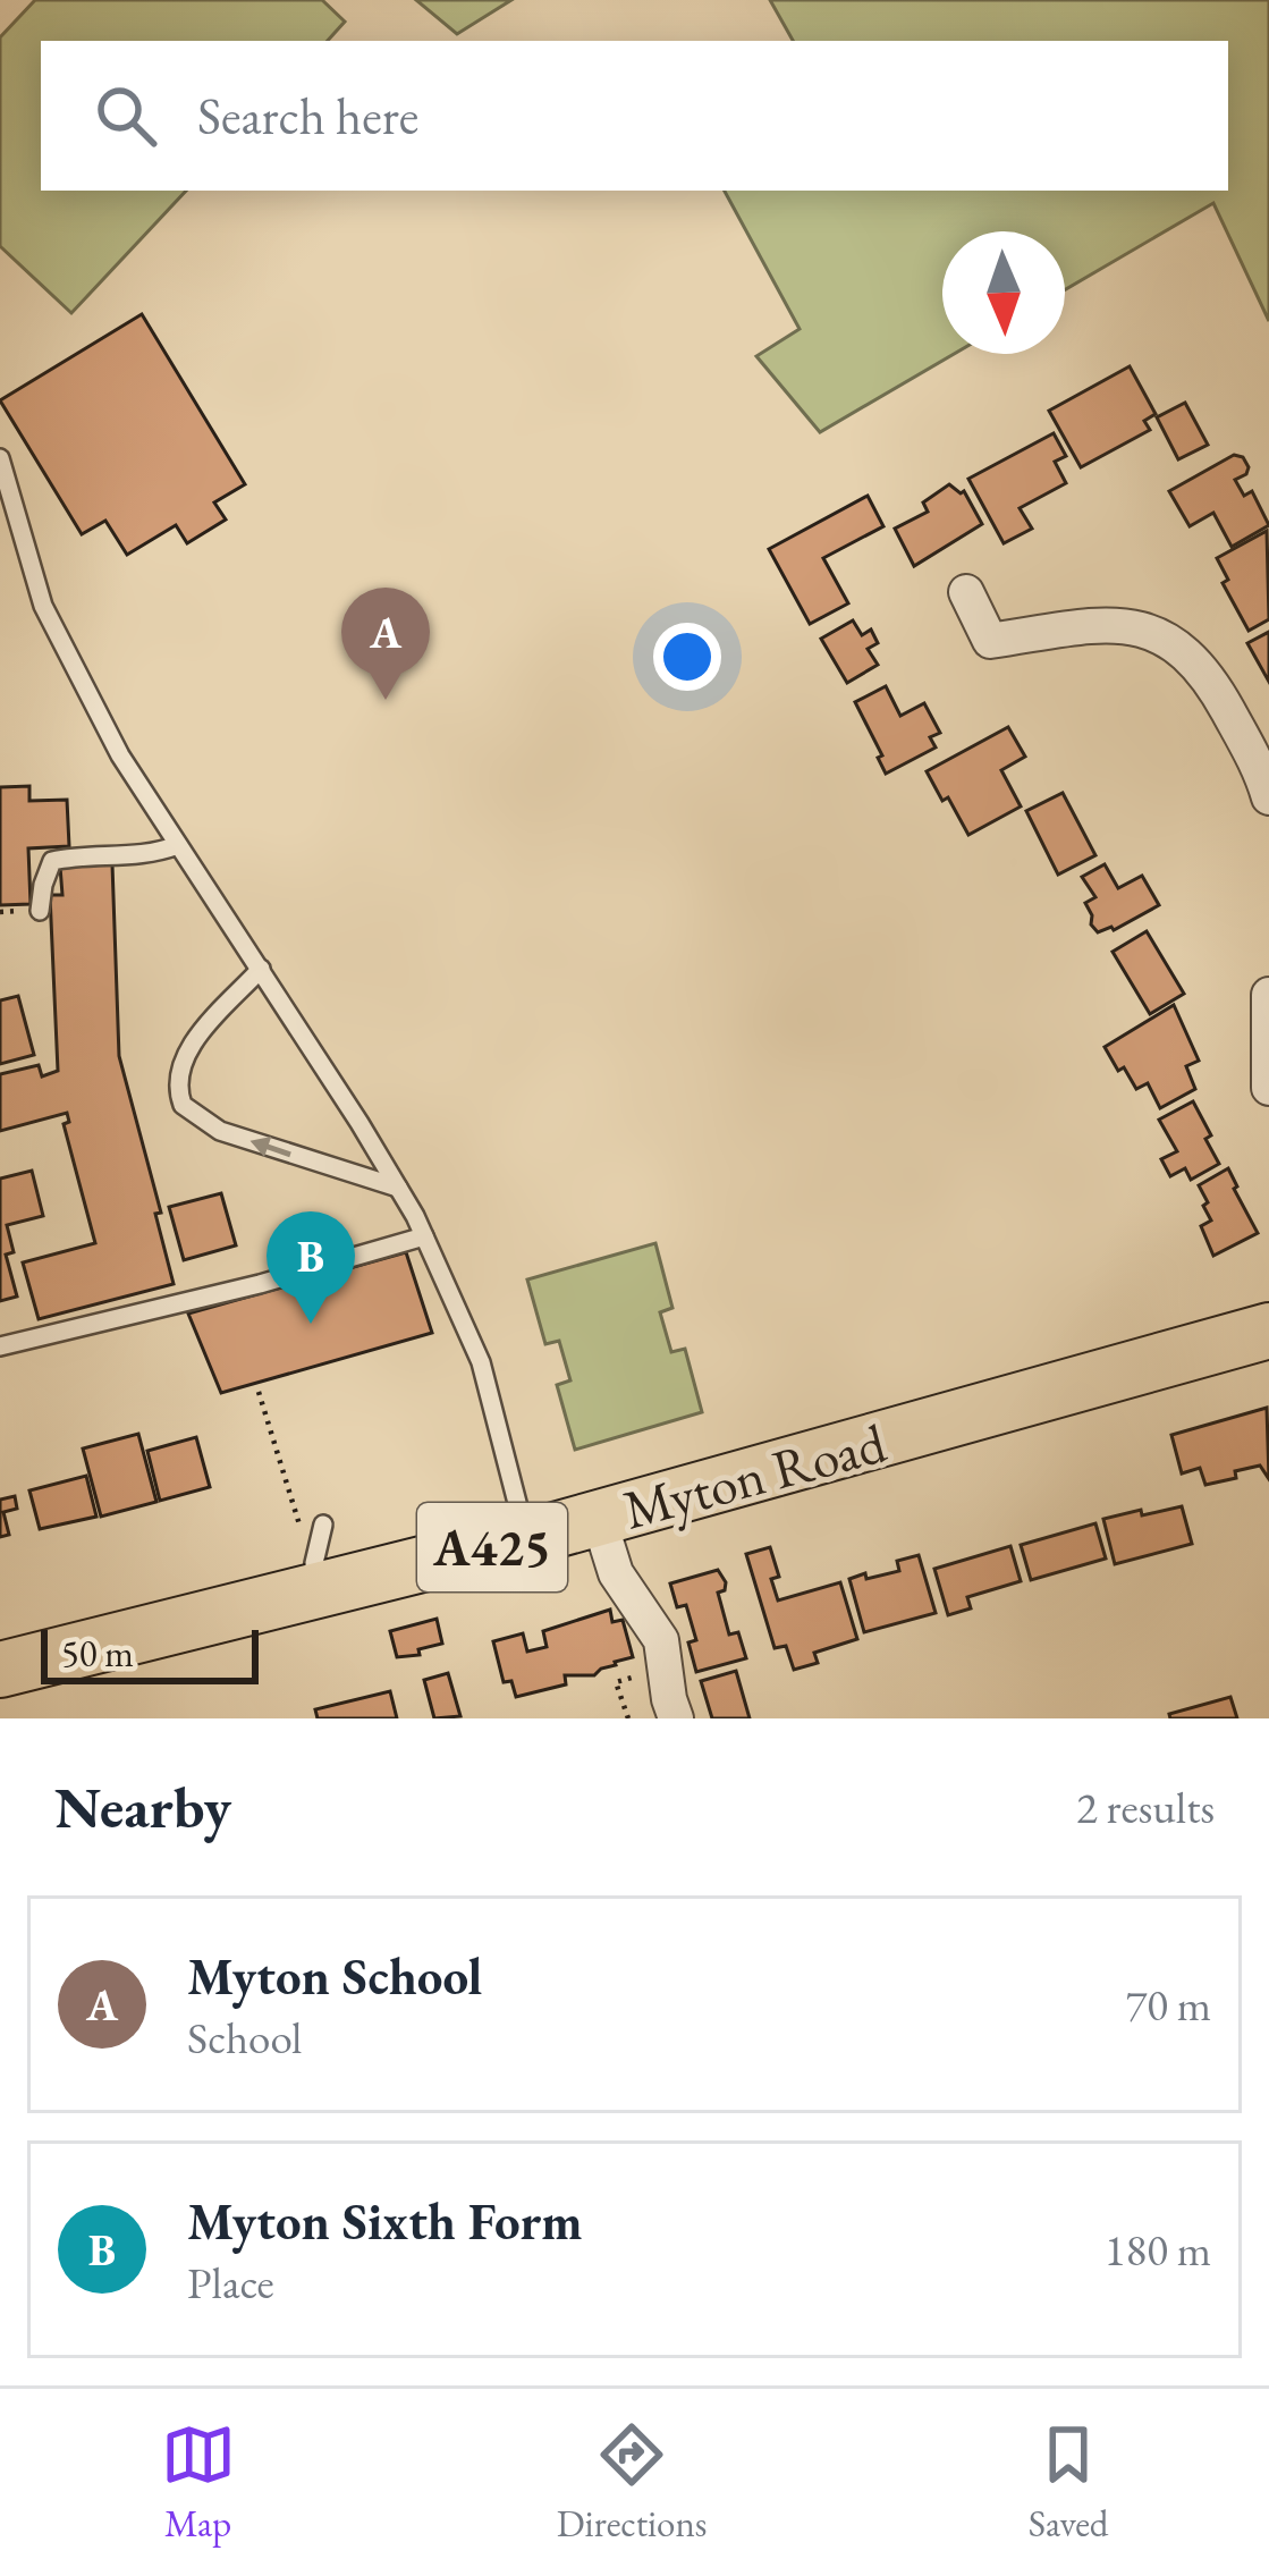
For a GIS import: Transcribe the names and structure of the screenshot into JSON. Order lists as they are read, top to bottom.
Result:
{
  "streets": {
    "main road": ["Myton Road", "A425"]
  },
  "scale_bar": "50 m",
  "north": "bottom",
  "page": {
    "search": "Search here",
    "pins": ["A", "B"],
    "scale": "50 m",
    "heading": ["Nearby", "2 results"],
    "list": [
      {
        "mark": "A",
        "name": "Myton School",
        "note": "School",
        "value": "70 m"
      },
      {
        "mark": "B",
        "name": "Myton Sixth Form",
        "note": "Place",
        "value": "180 m"
      }
    ],
    "nav": ["Map", "Directions", "Saved"]
  }
}
